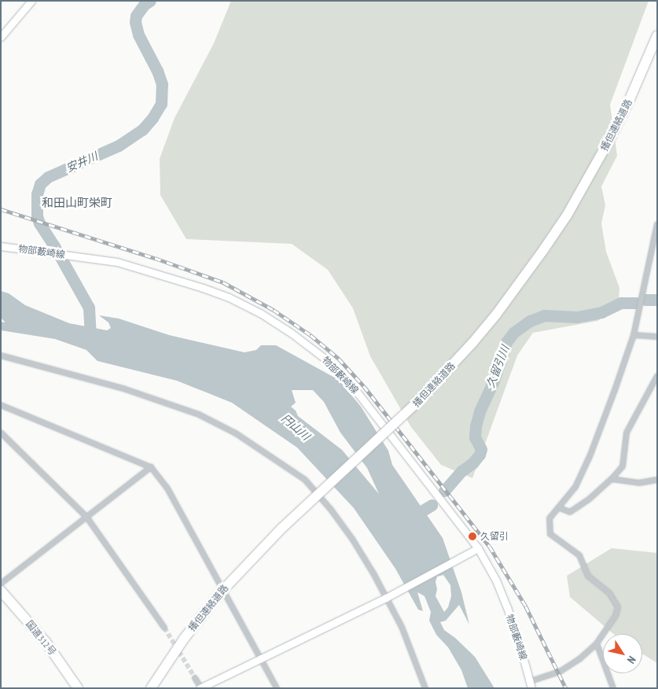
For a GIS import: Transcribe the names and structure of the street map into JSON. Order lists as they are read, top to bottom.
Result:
{
  "streets": {
    "highway": ["播但連絡道路", "国道312号"],
    "main road": ["物部藪崎線"]
  },
  "districts": ["和田山町栄町"],
  "water": ["安井川", "久留引川", "円山川"],
  "places": ["久留引"],
  "north": "bottom right"
}
